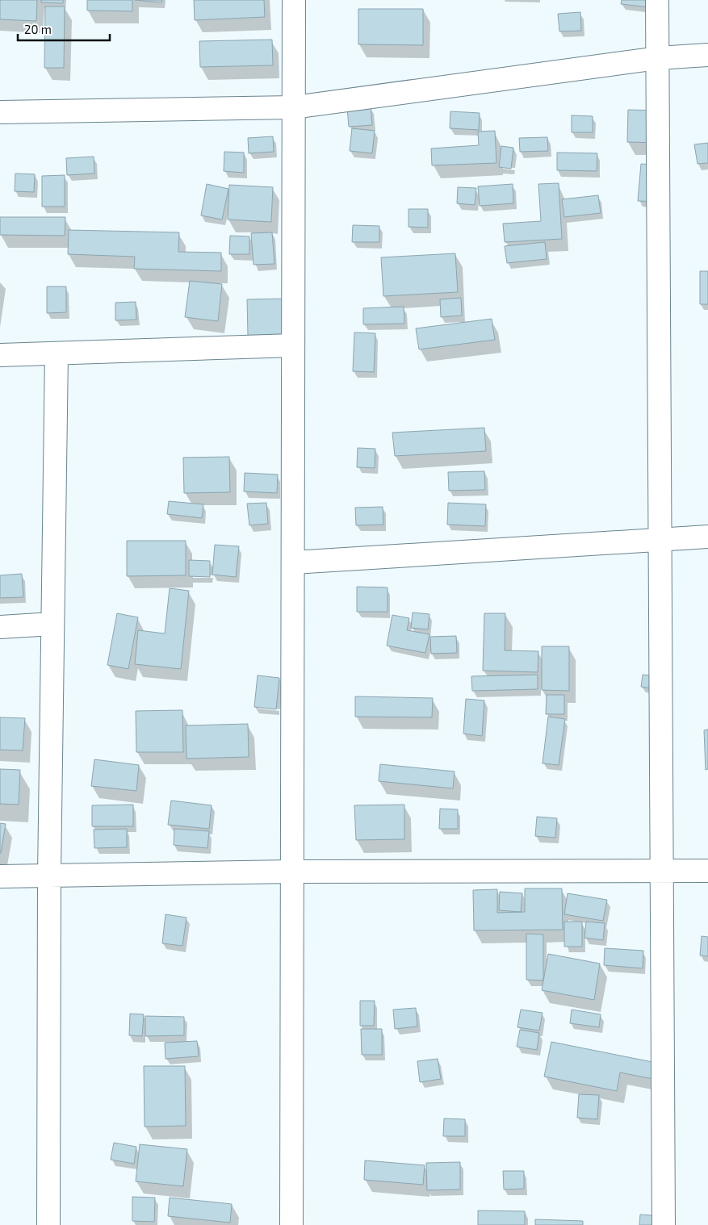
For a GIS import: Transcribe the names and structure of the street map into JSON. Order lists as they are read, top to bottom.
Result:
{
  "scale_bar": "20 m"
}
